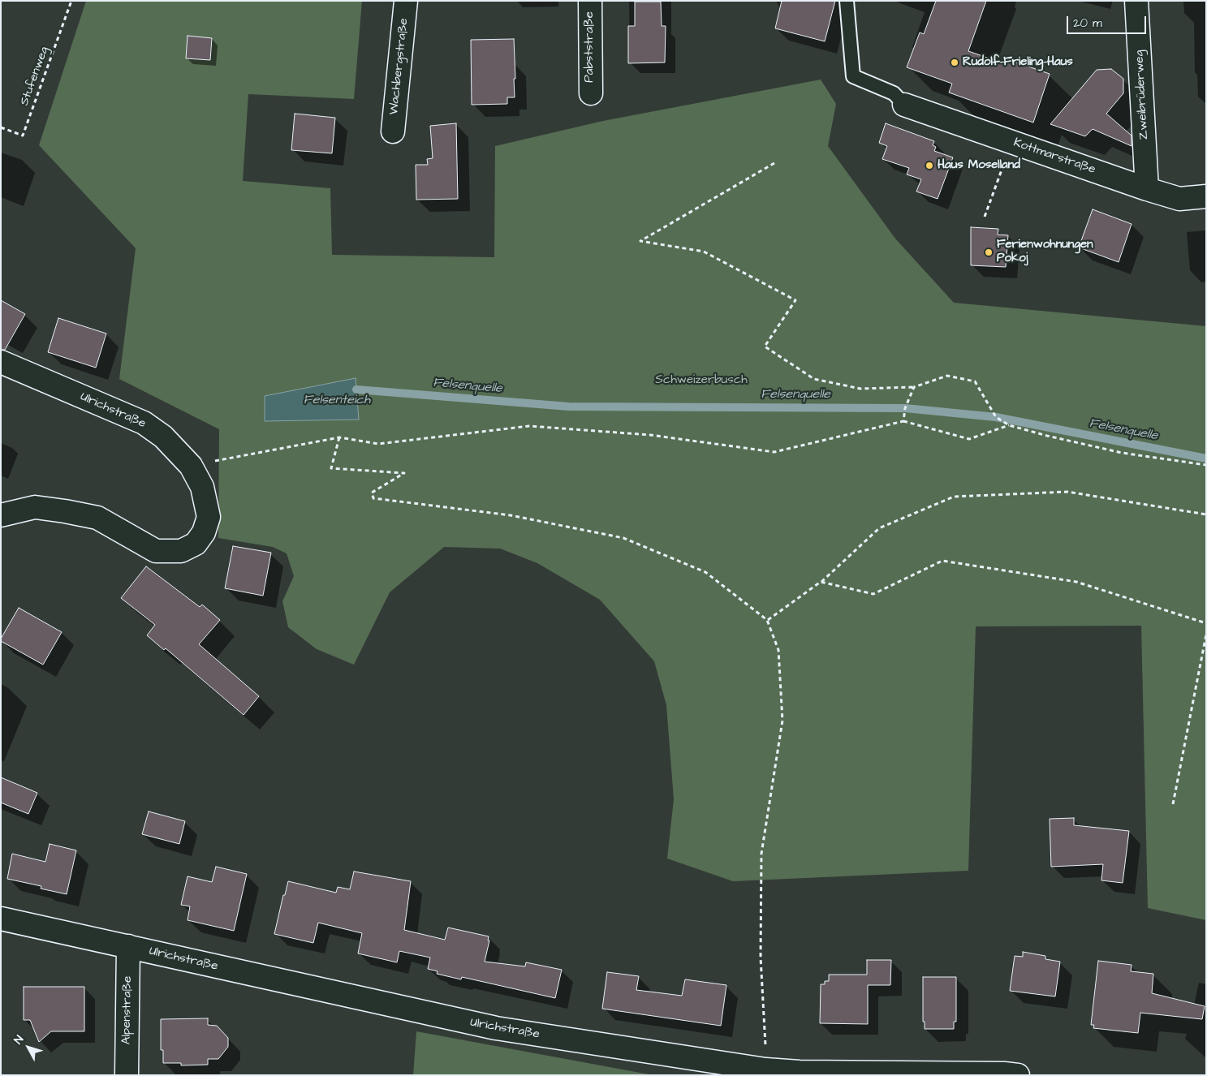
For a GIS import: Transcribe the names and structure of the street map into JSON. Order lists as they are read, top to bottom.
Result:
{
  "streets": {
    "street": [
      "Pabststraße",
      "Wachbergstraße",
      "Zweibrüderweg",
      "Kottmarstraße",
      "Ulrichstraße",
      "Alpenstraße"
    ],
    "path": ["Stufenweg"]
  },
  "crossings": [
    ["Zweibrüderweg", "Kottmarstraße"],
    ["Ulrichstraße", "Alpenstraße"]
  ],
  "water": ["Felsenquelle", "Felsenteich"],
  "parks": ["Schweizerbusch"],
  "places": ["Rudolf-Frieling-Haus", "Haus Moselland", "Ferienwohnungen Pokoj"],
  "scale_bar": "20 m",
  "north": "top left"
}
